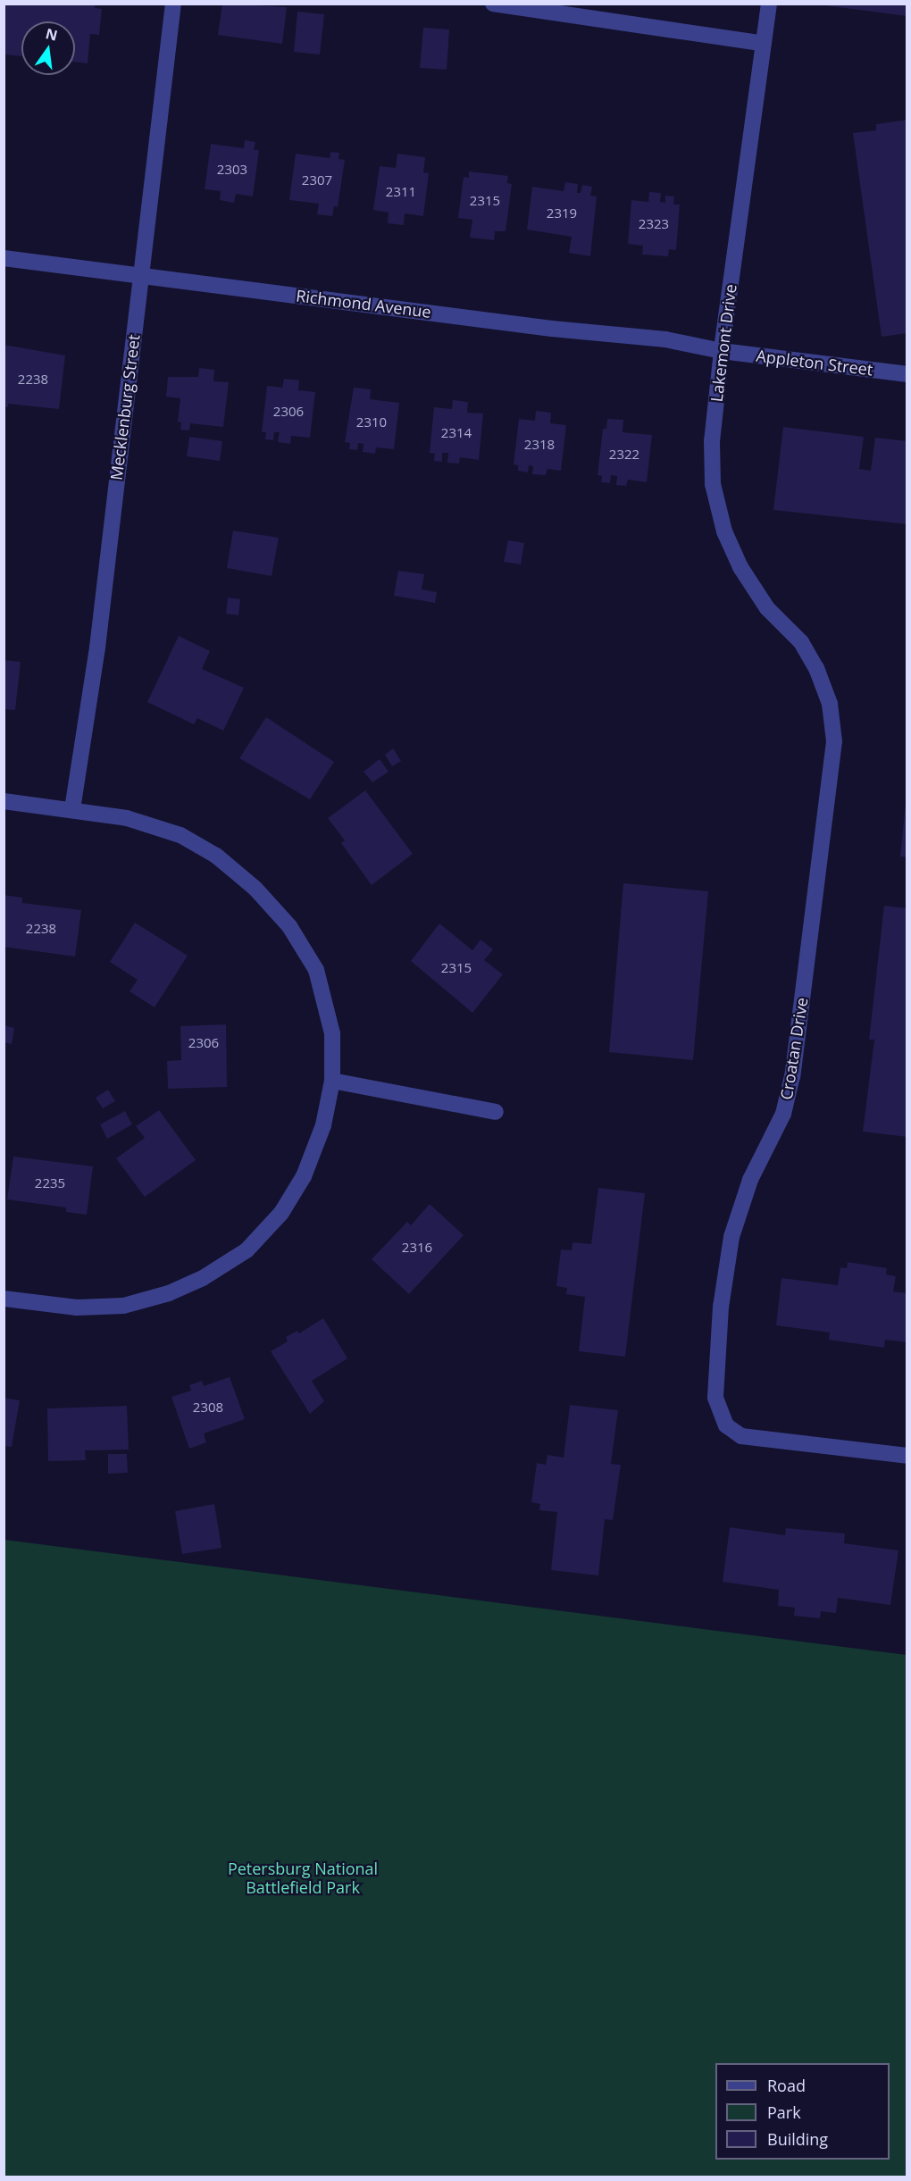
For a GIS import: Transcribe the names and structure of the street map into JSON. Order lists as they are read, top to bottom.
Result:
{
  "streets": {
    "street": [
      "Richmond Avenue",
      "Lakemont Drive",
      "Appleton Street",
      "Mecklenburg Street",
      "Croatan Drive"
    ]
  },
  "crossings": [
    ["Richmond Avenue", "Lakemont Drive"],
    ["Richmond Avenue", "Appleton Street"],
    ["Richmond Avenue", "Mecklenburg Street"],
    ["Lakemont Drive", "Appleton Street"],
    ["Lakemont Drive", "Croatan Drive"]
  ],
  "parks": ["Petersburg National Battlefield Park"],
  "house_numbers": [
    "2303",
    "2307",
    "2311",
    "2315",
    "2319",
    "2323",
    "2238",
    "2306",
    "2310",
    "2314",
    "2318",
    "2322",
    "2238",
    "2315",
    "2306",
    "2235",
    "2316",
    "2308"
  ],
  "legend": ["Road", "Park", "Building"],
  "north": "top"
}
